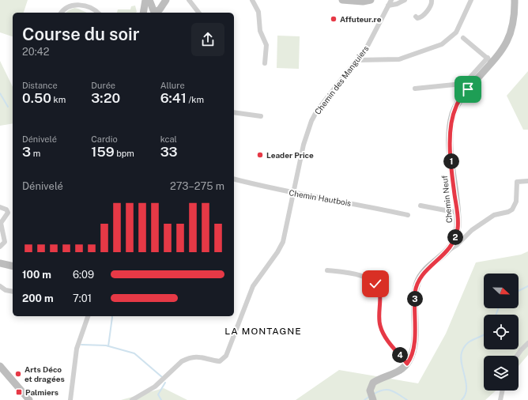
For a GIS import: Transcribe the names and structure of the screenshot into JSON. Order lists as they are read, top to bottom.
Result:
{
  "streets": {
    "street": ["Chemin des Manguiers", "Chemin Hautbois", "Chemin Neuf"]
  },
  "crossings": [
    ["Chemin des Manguiers", "Chemin Hautbois"]
  ],
  "districts": ["LA MONTAGNE"],
  "places": {
    "other": ["Affuteur.re", "Leader Price", "Arts Déco et dragées"],
    "transit": ["Palmiers"]
  },
  "north": "right",
  "page": {
    "heading": ["Course du soir", "20:42"],
    "stats": [
      ["Distance", "0.50 km"],
      ["Durée", "3:20"],
      ["Allure", "6:41 /km"],
      ["Dénivelé", "3 m"],
      ["Cardio", "159 bpm"],
      ["kcal", "33"]
    ],
    "pins": [
      "1",
      "2",
      "3",
      "4"
    ],
    "chart": ["Dénivelé", "273–275 m"],
    "list": [
      {
        "name": "100 m",
        "note": "6:09"
      },
      {
        "name": "200 m",
        "note": "7:01"
      }
    ]
  }
}
